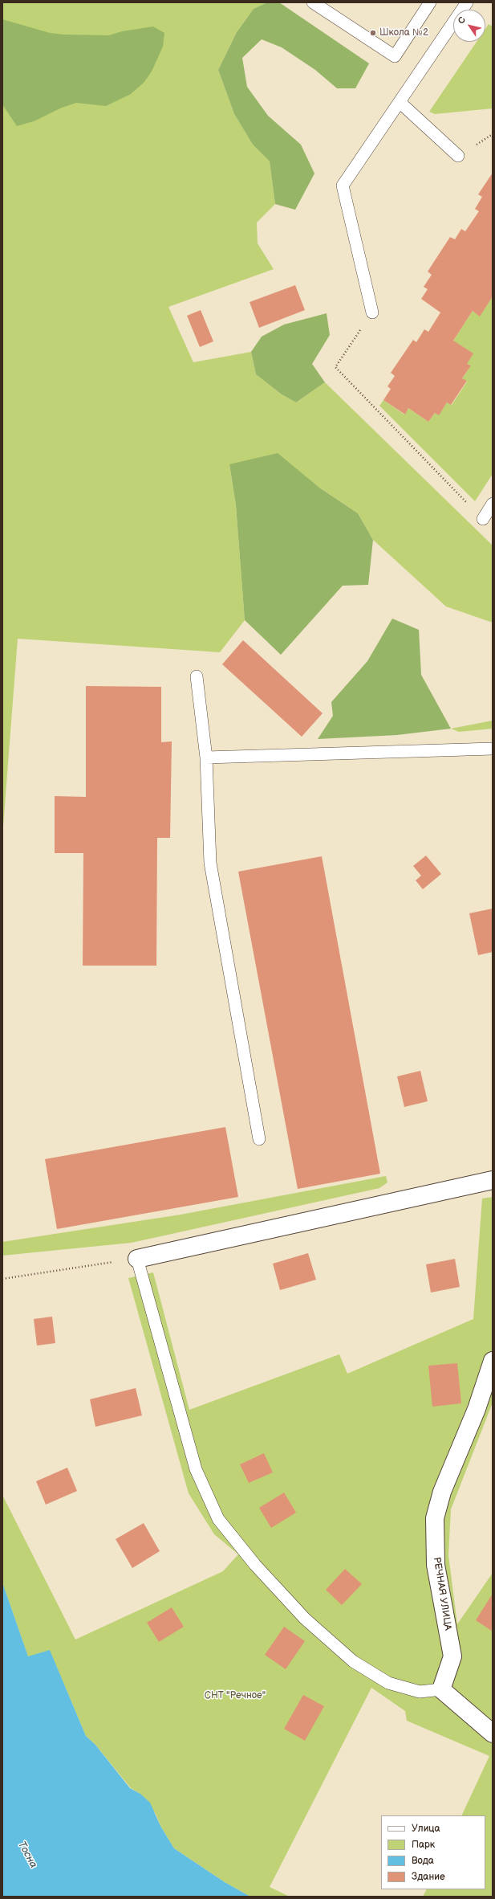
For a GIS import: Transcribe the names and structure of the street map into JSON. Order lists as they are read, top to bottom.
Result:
{
  "streets": {
    "street": ["РЕЧНАЯ УЛИЦА"]
  },
  "water": ["Тосна"],
  "parks": ["СНТ \"Речное\""],
  "places": ["Школа №2"],
  "legend": [
    "Улица",
    "Парк",
    "Вода",
    "Здание"
  ],
  "north": "top left"
}
